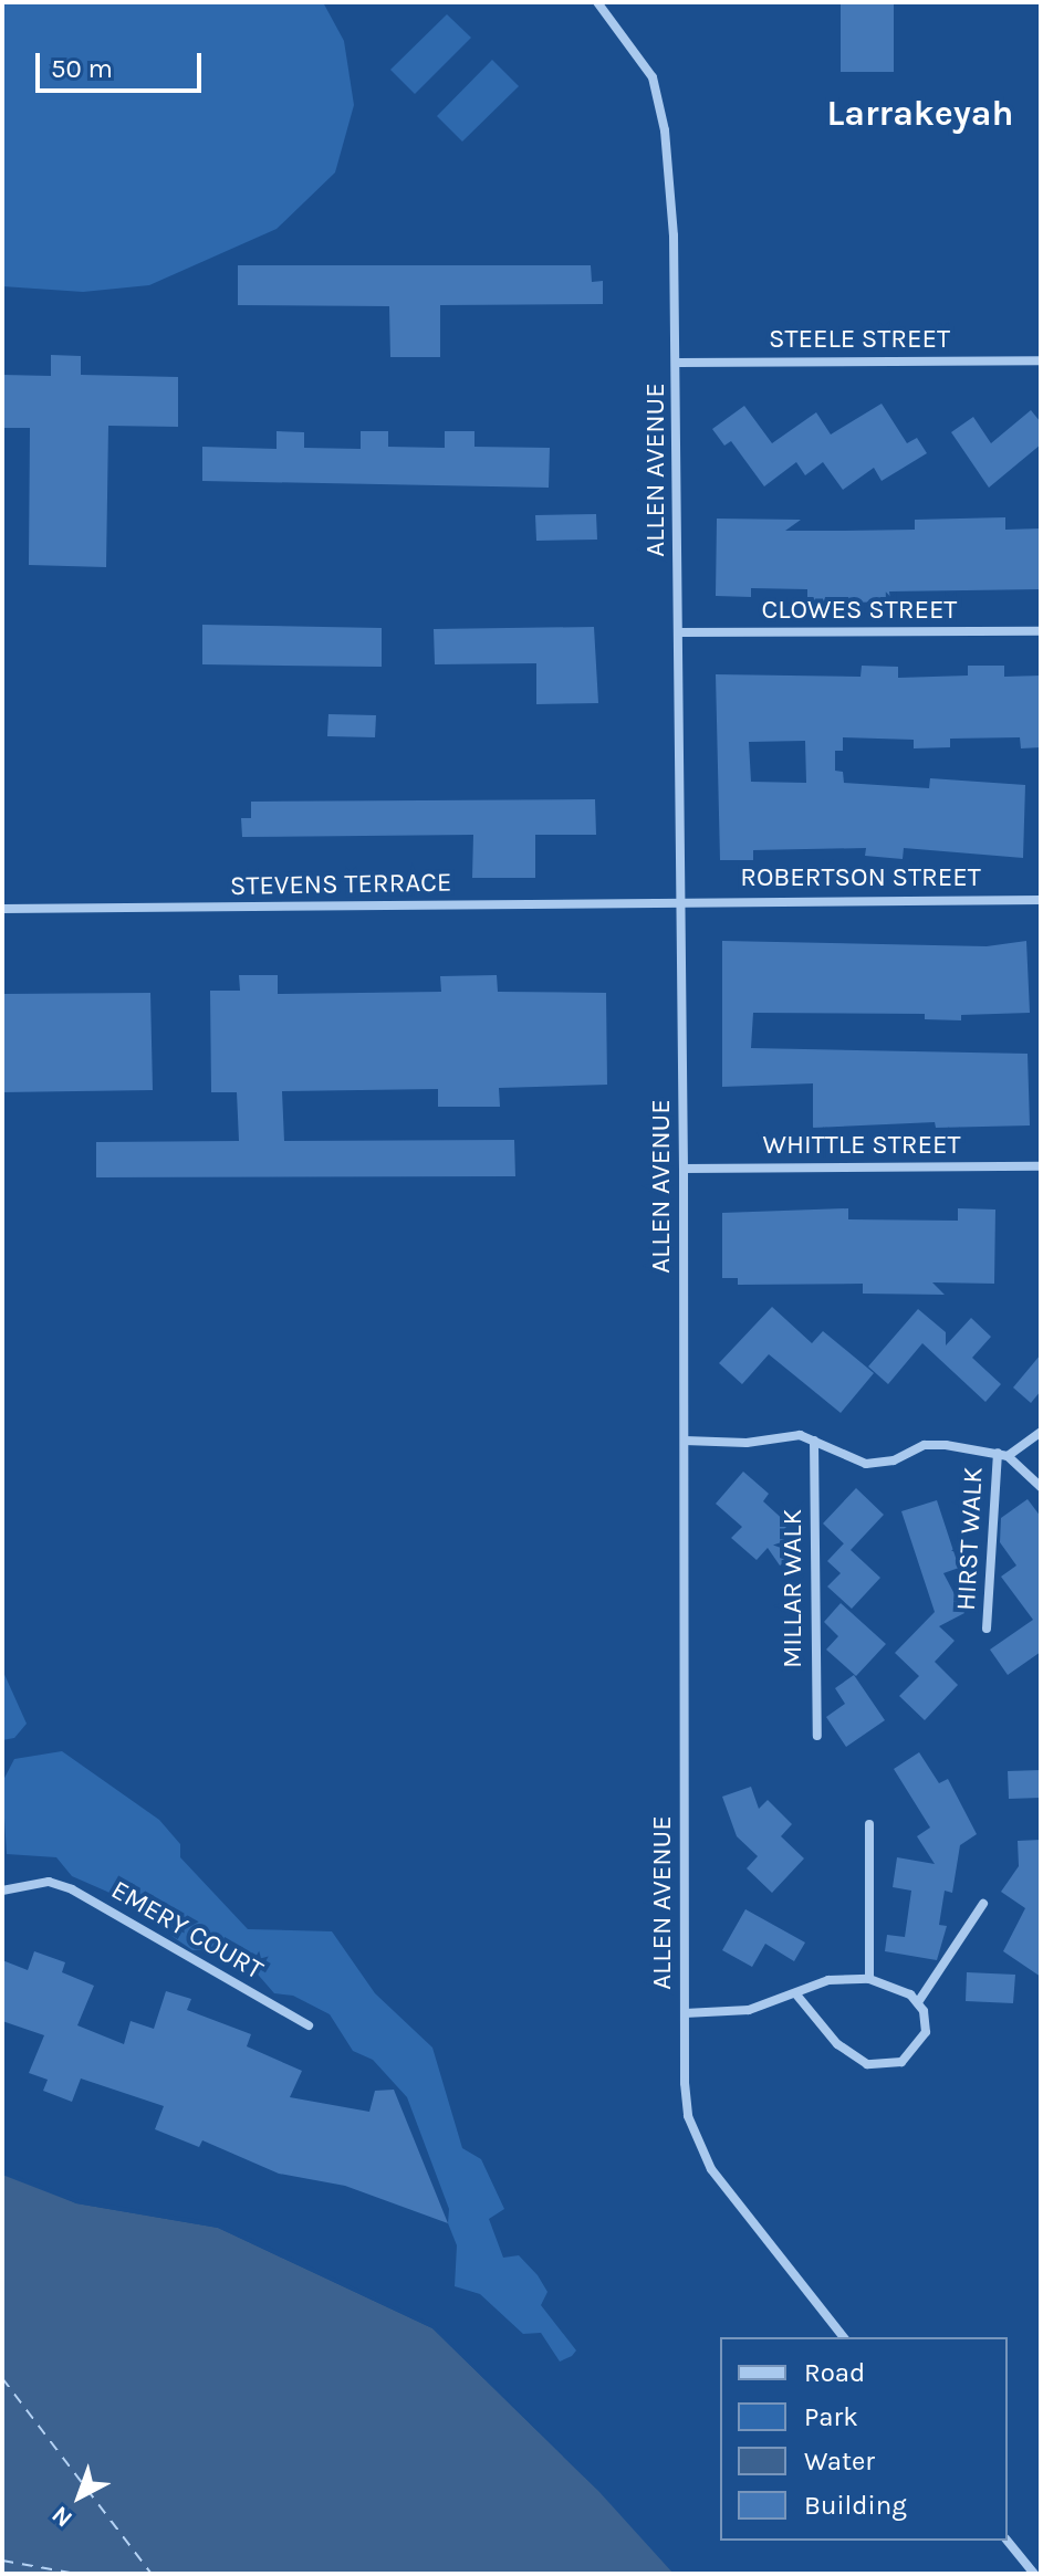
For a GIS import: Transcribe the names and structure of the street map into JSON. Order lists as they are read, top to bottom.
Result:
{
  "streets": {
    "street": [
      "STEELE STREET",
      "ALLEN AVENUE",
      "CLOWES STREET",
      "ROBERTSON STREET",
      "STEVENS TERRACE",
      "WHITTLE STREET",
      "HIRST WALK",
      "MILLAR WALK",
      "EMERY COURT"
    ]
  },
  "crossings": [
    ["STEELE STREET", "ALLEN AVENUE"],
    ["ALLEN AVENUE", "CLOWES STREET"],
    ["ALLEN AVENUE", "ROBERTSON STREET"],
    ["ALLEN AVENUE", "STEVENS TERRACE"],
    ["ALLEN AVENUE", "WHITTLE STREET"],
    ["ROBERTSON STREET", "STEVENS TERRACE"]
  ],
  "districts": ["Larrakeyah"],
  "legend": [
    "Road",
    "Park",
    "Water",
    "Building"
  ],
  "scale_bar": "50 m",
  "north": "bottom left"
}
